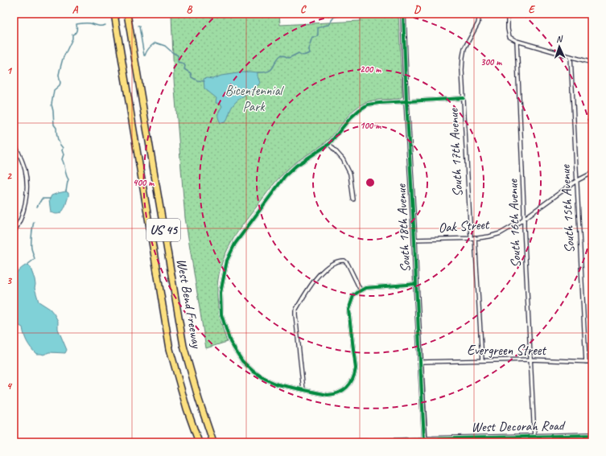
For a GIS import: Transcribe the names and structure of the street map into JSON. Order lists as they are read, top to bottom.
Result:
{
  "streets": {
    "highway": ["US 45", "West Bend Freeway"],
    "street": [
      "South 17th Avenue",
      "South 15th Avenue",
      "South 16th Avenue",
      "Oak Street",
      "South 18th Avenue",
      "Evergreen Street",
      "West Decorah Road"
    ]
  },
  "crossings": [
    ["South 17th Avenue", "Oak Street"],
    ["South 15th Avenue", "Oak Street"],
    ["South 15th Avenue", "Evergreen Street"],
    ["South 16th Avenue", "Oak Street"],
    ["South 16th Avenue", "Evergreen Street"],
    ["South 16th Avenue", "West Decorah Road"],
    ["Oak Street", "South 18th Avenue"],
    ["South 18th Avenue", "Evergreen Street"],
    ["South 18th Avenue", "West Decorah Road"]
  ],
  "parks": ["Bicentennial Park"],
  "north": "top",
  "grid": {
    "columns": [
      "A",
      "B",
      "C",
      "D",
      "E"
    ],
    "rows": [
      "1",
      "2",
      "3",
      "4"
    ]
  },
  "rings": [
    "300 m",
    "200 m",
    "100 m",
    "400 m"
  ]
}
